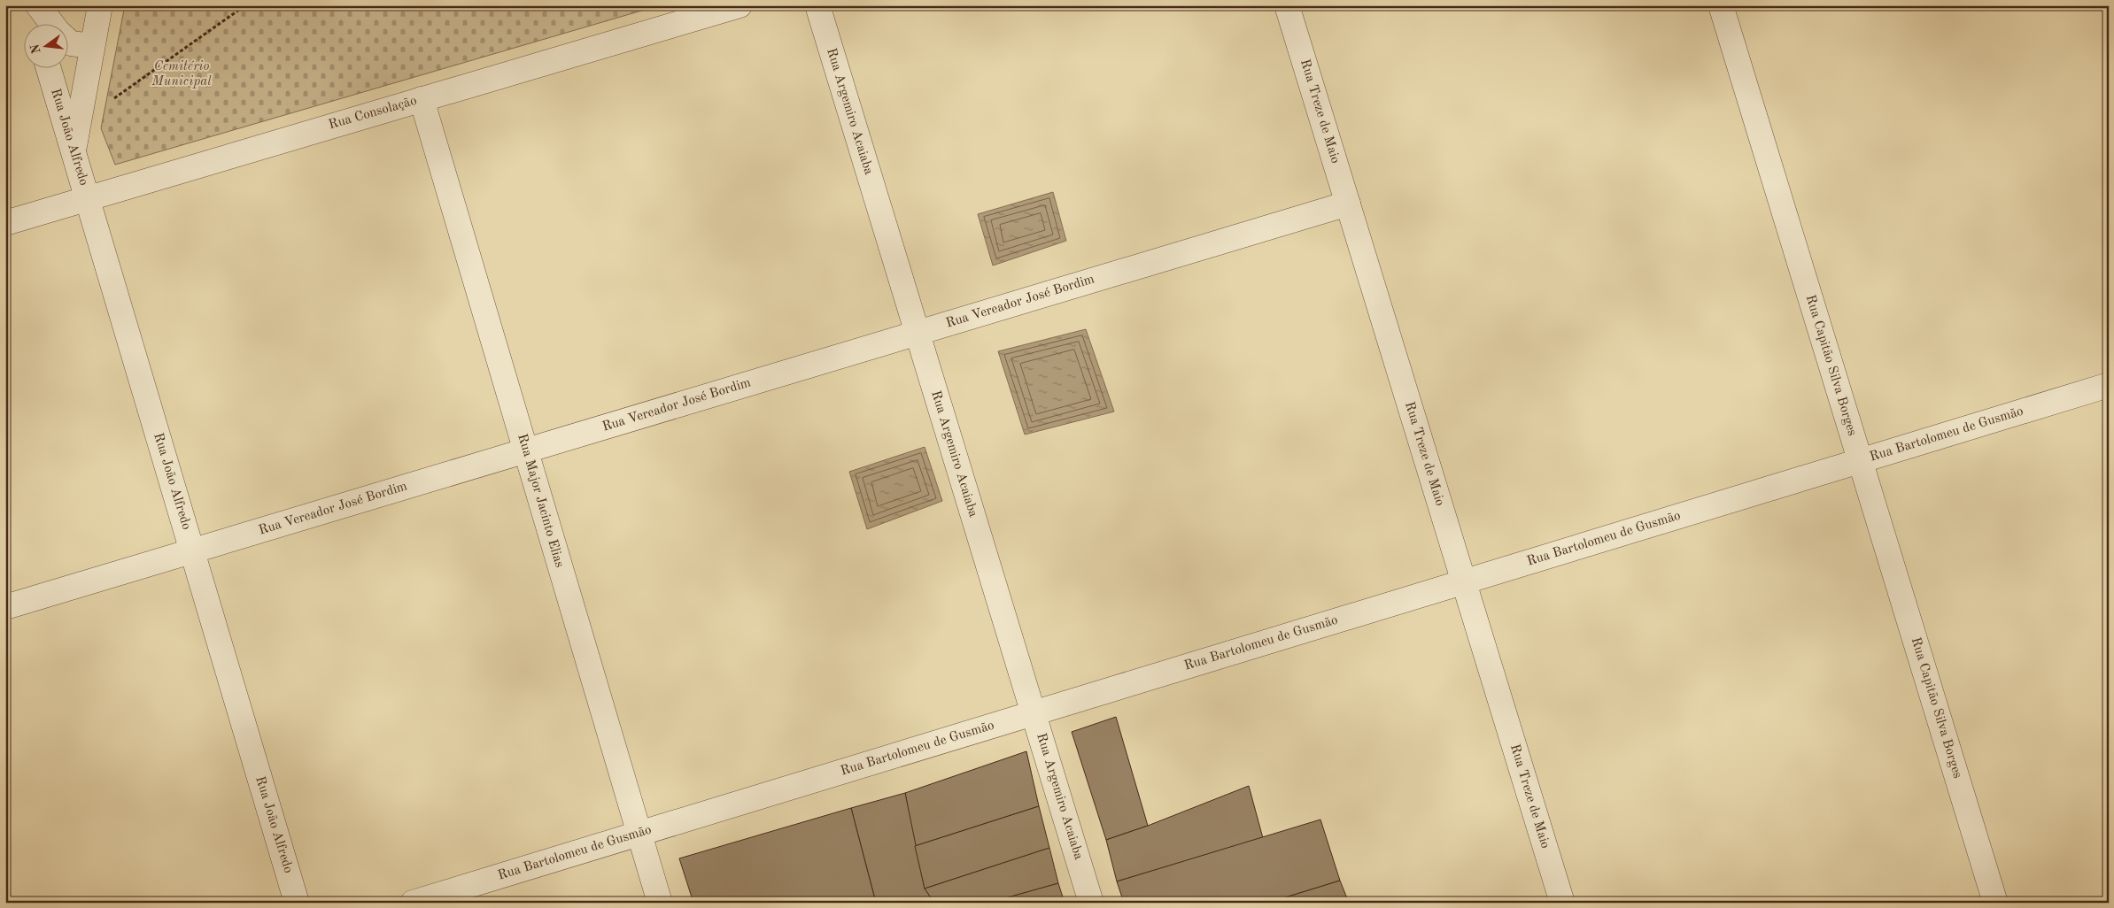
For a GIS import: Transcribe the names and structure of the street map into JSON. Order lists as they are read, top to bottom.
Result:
{
  "streets": {
    "street": [
      "Rua Argemiro Acaiaba",
      "Rua Treze de Maio",
      "Rua Consolação",
      "Rua João Alfredo",
      "Rua Vereador José Bordim",
      "Rua Capitão Silva Borges",
      "Rua Bartolomeu de Gusmão",
      "Rua Major Jacinto Elias"
    ]
  },
  "crossings": [
    ["Rua Argemiro Acaiaba", "Rua Vereador José Bordim"],
    ["Rua Argemiro Acaiaba", "Rua Bartolomeu de Gusmão"],
    ["Rua Treze de Maio", "Rua Vereador José Bordim"],
    ["Rua Treze de Maio", "Rua Bartolomeu de Gusmão"],
    ["Rua Consolação", "Rua João Alfredo"],
    ["Rua Consolação", "Rua Major Jacinto Elias"],
    ["Rua João Alfredo", "Rua Vereador José Bordim"],
    ["Rua Vereador José Bordim", "Rua Major Jacinto Elias"],
    ["Rua Capitão Silva Borges", "Rua Bartolomeu de Gusmão"],
    ["Rua Bartolomeu de Gusmão", "Rua Major Jacinto Elias"]
  ],
  "parks": ["Cemitério Municipal"],
  "north": "left"
}
